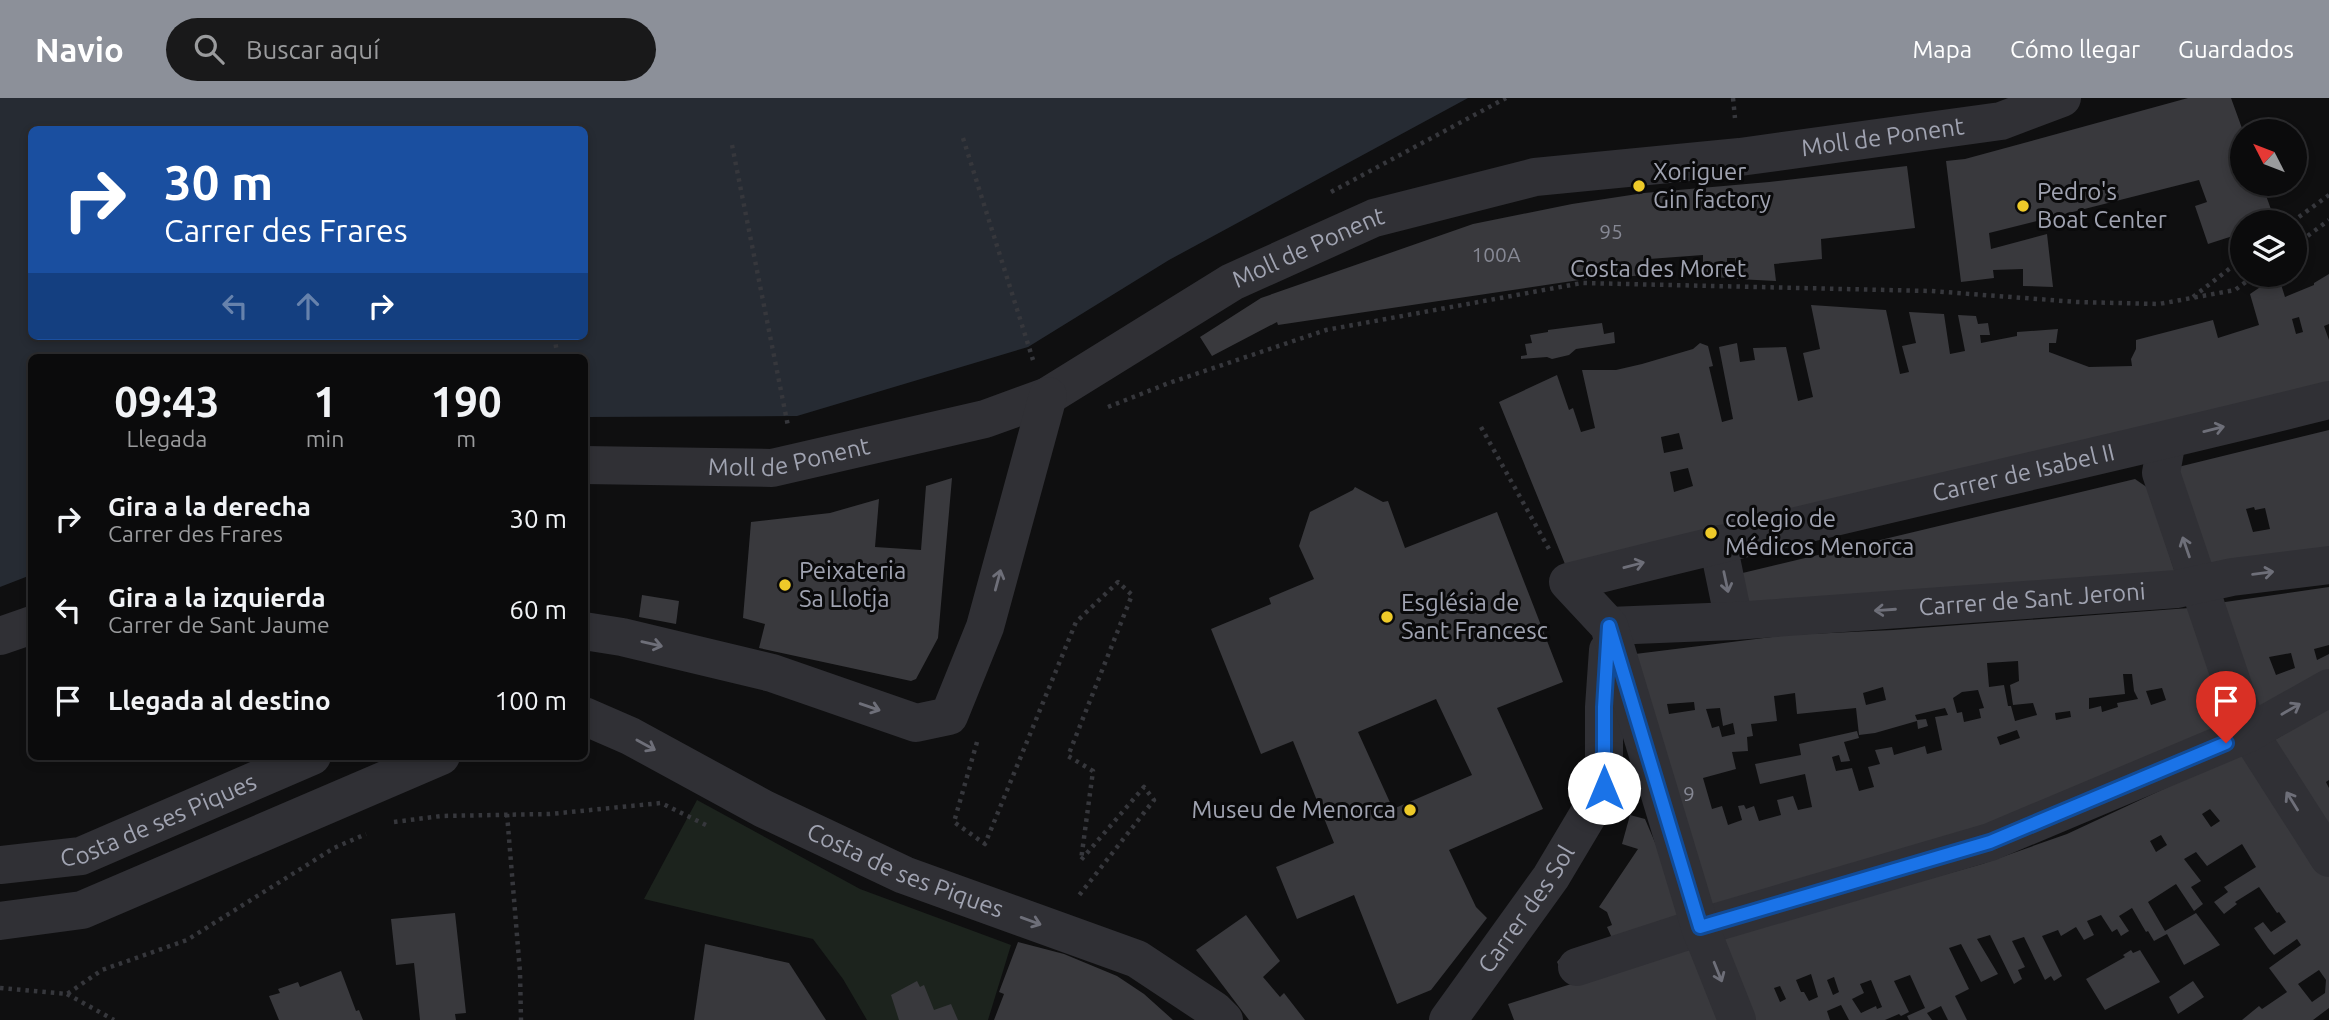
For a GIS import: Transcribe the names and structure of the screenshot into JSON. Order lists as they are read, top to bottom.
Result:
{
  "streets": {
    "street": [
      "Moll de Ponent",
      "Carrer de Isabel II",
      "Carrer de Sant Jeroni",
      "Costa de ses Piques",
      "Carrer des Sol"
    ],
    "path": ["Costa des Moret"]
  },
  "crossings": [
    ["Carrer de Sant Jeroni", "Carrer des Sol"]
  ],
  "one_way": ["Costa de ses Piques"],
  "places": [
    "Xoriguer Gin factory",
    "Pedro's Boat Center",
    "colegio de Médicos Menorca",
    "Peixateria Sa Llotja",
    "Església de Sant Francesc",
    "Museu de Menorca"
  ],
  "house_numbers": ["95", "100A", "9"],
  "north": "top left",
  "page": {
    "header": "Navio",
    "search": "Buscar aquí",
    "nav": ["Mapa", "Cómo llegar", "Guardados"],
    "turn": ["30 m", "Carrer des Frares"],
    "eta": [
      "09:43",
      "Llegada",
      "1",
      "min",
      "190",
      "m"
    ],
    "list": [
      {
        "name": "Gira a la derecha",
        "note": "Carrer des Frares",
        "value": "30 m"
      },
      {
        "name": "Gira a la izquierda",
        "note": "Carrer de Sant Jaume",
        "value": "60 m"
      },
      {
        "name": "Llegada al destino",
        "value": "100 m"
      }
    ]
  }
}
